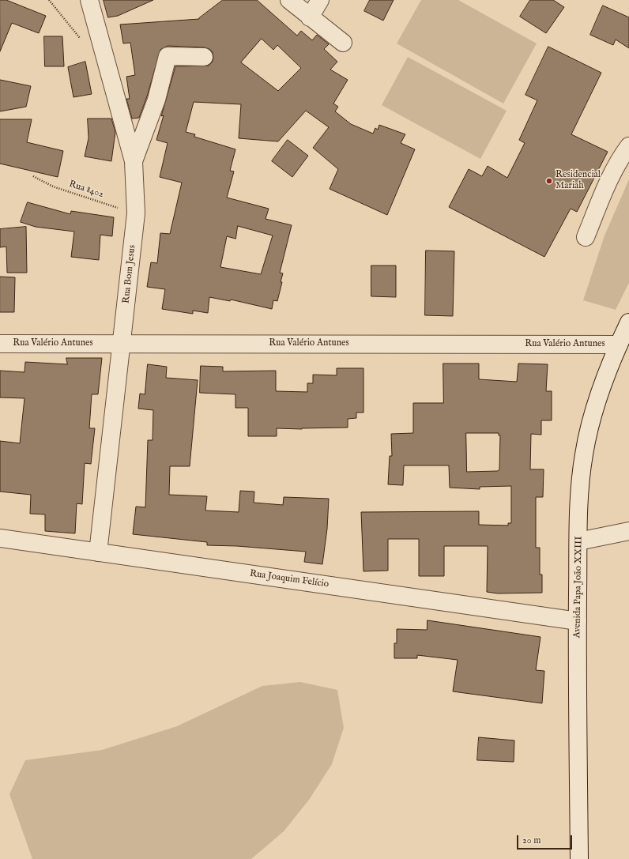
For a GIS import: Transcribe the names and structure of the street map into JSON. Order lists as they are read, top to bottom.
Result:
{
  "streets": {
    "street": [
      "Rua Bom Jesus",
      "Rua Valério Antunes",
      "Rua Joaquim Felício",
      "Avenida Papa João XXIII"
    ],
    "path": ["Rua 8402"]
  },
  "crossings": [
    ["Rua 8402", "Rua Bom Jesus"],
    ["Rua Bom Jesus", "Rua Valério Antunes"],
    ["Rua Bom Jesus", "Rua Joaquim Felício"],
    ["Rua Valério Antunes", "Avenida Papa João XXIII"],
    ["Rua Joaquim Felício", "Avenida Papa João XXIII"]
  ],
  "places": ["Residencial Mariah"],
  "scale_bar": "20 m"
}
